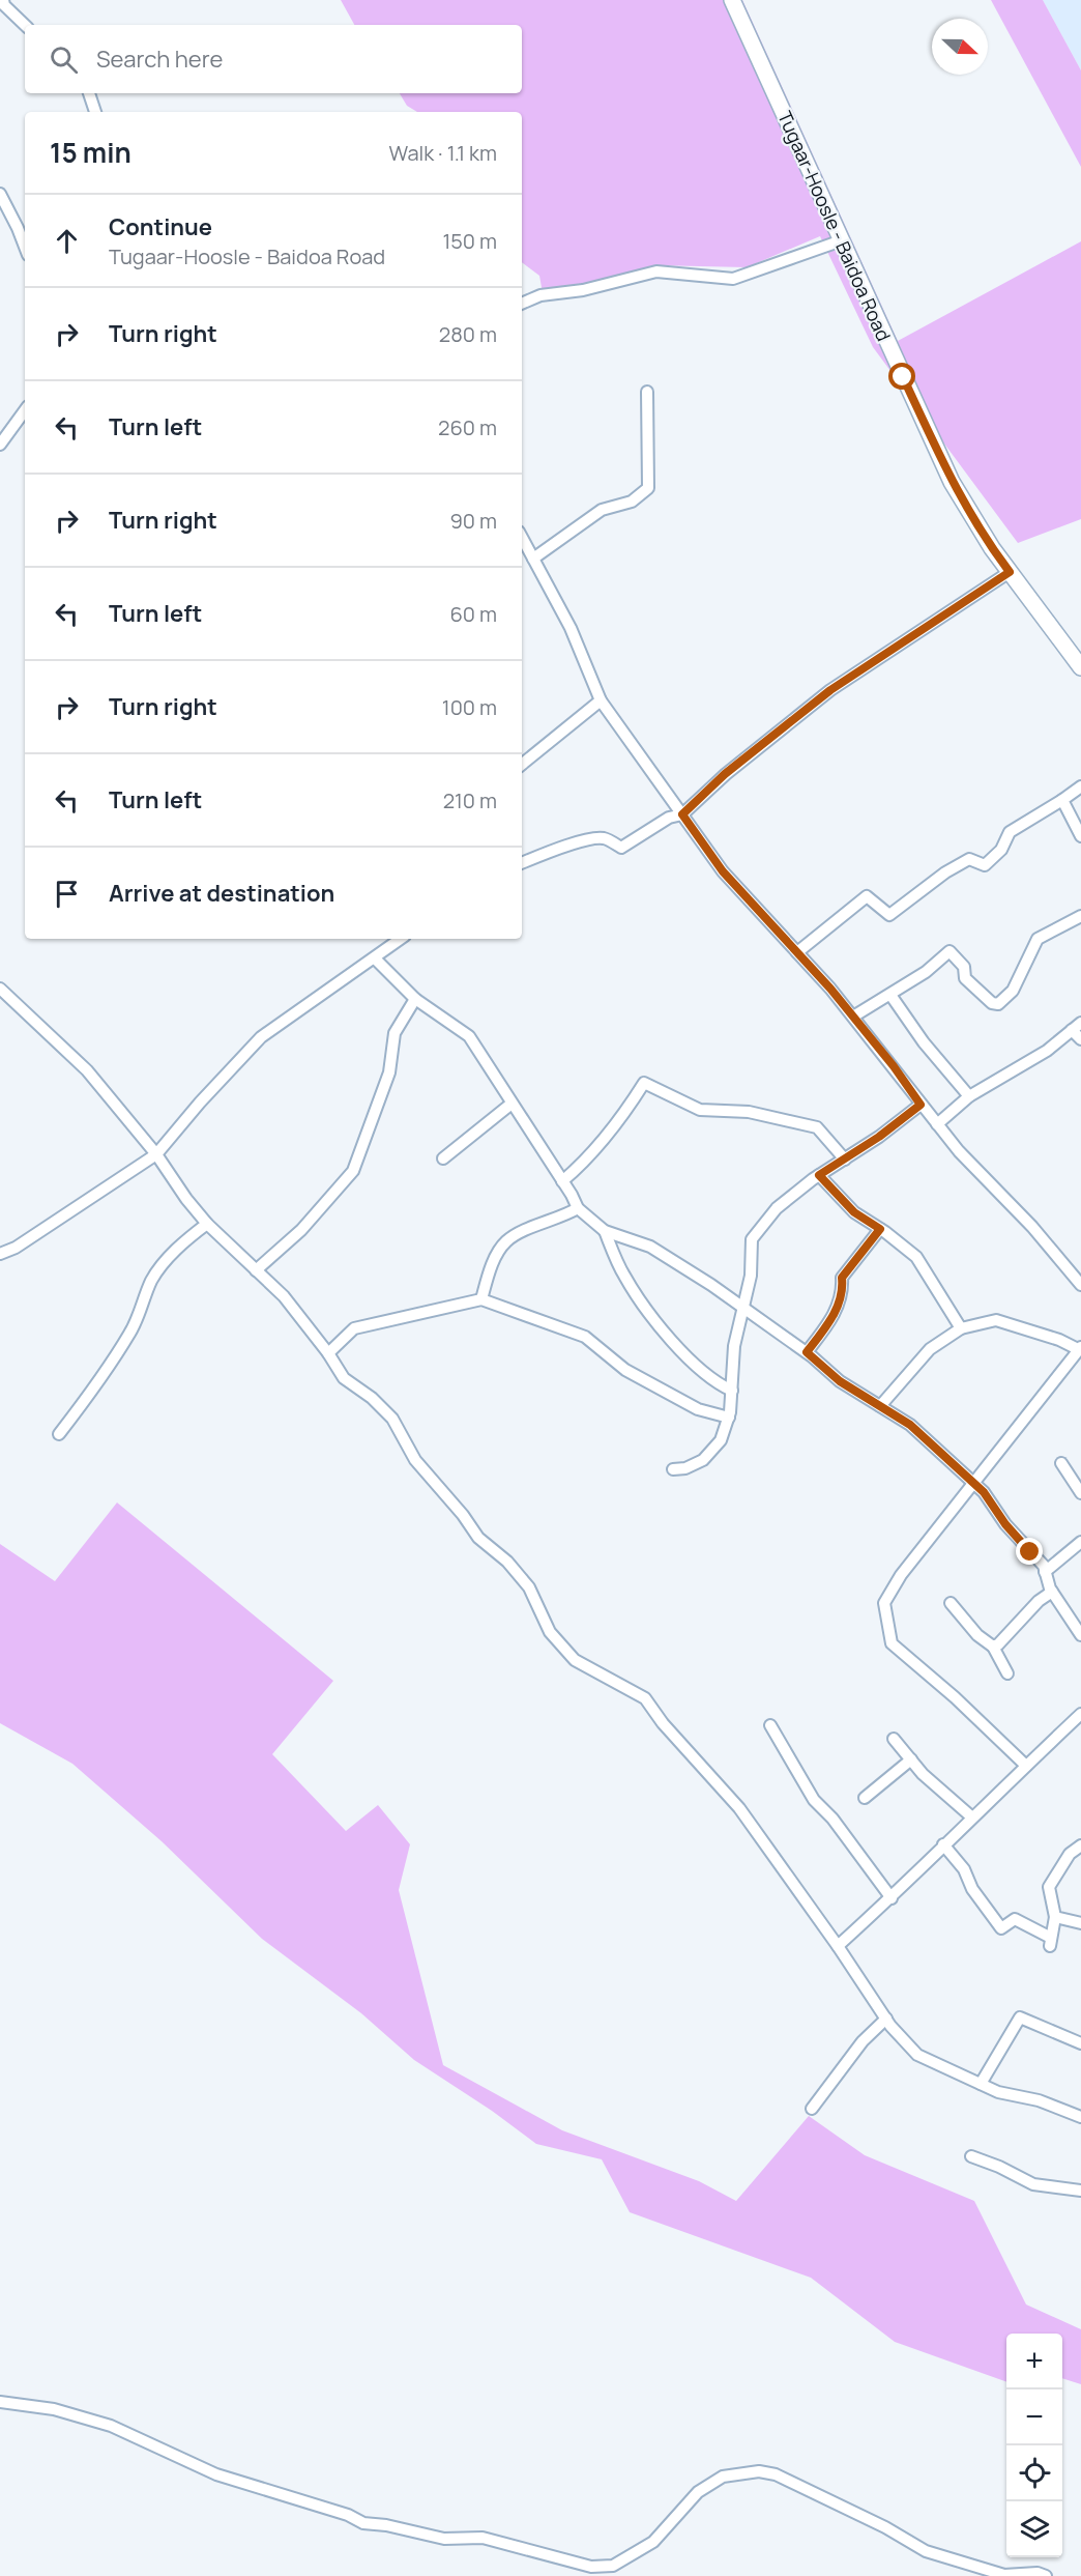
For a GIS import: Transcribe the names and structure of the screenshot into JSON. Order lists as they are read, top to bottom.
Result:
{
  "streets": {
    "main road": ["Tugaar-Hoosle - Baidoa Road"]
  },
  "north": "right",
  "page": {
    "search": "Search here",
    "heading": ["15 min", "Walk · 1.1 km"],
    "list": [
      ["Continue", "Tugaar-Hoosle - Baidoa Road", "150 m"],
      ["Turn right", "280 m"],
      ["Turn left", "260 m"],
      ["Turn right", "90 m"],
      ["Turn left", "60 m"],
      ["Turn right", "100 m"],
      ["Turn left", "210 m"],
      "Arrive at destination"
    ],
    "map_buttons": ["+", "−"]
  }
}
